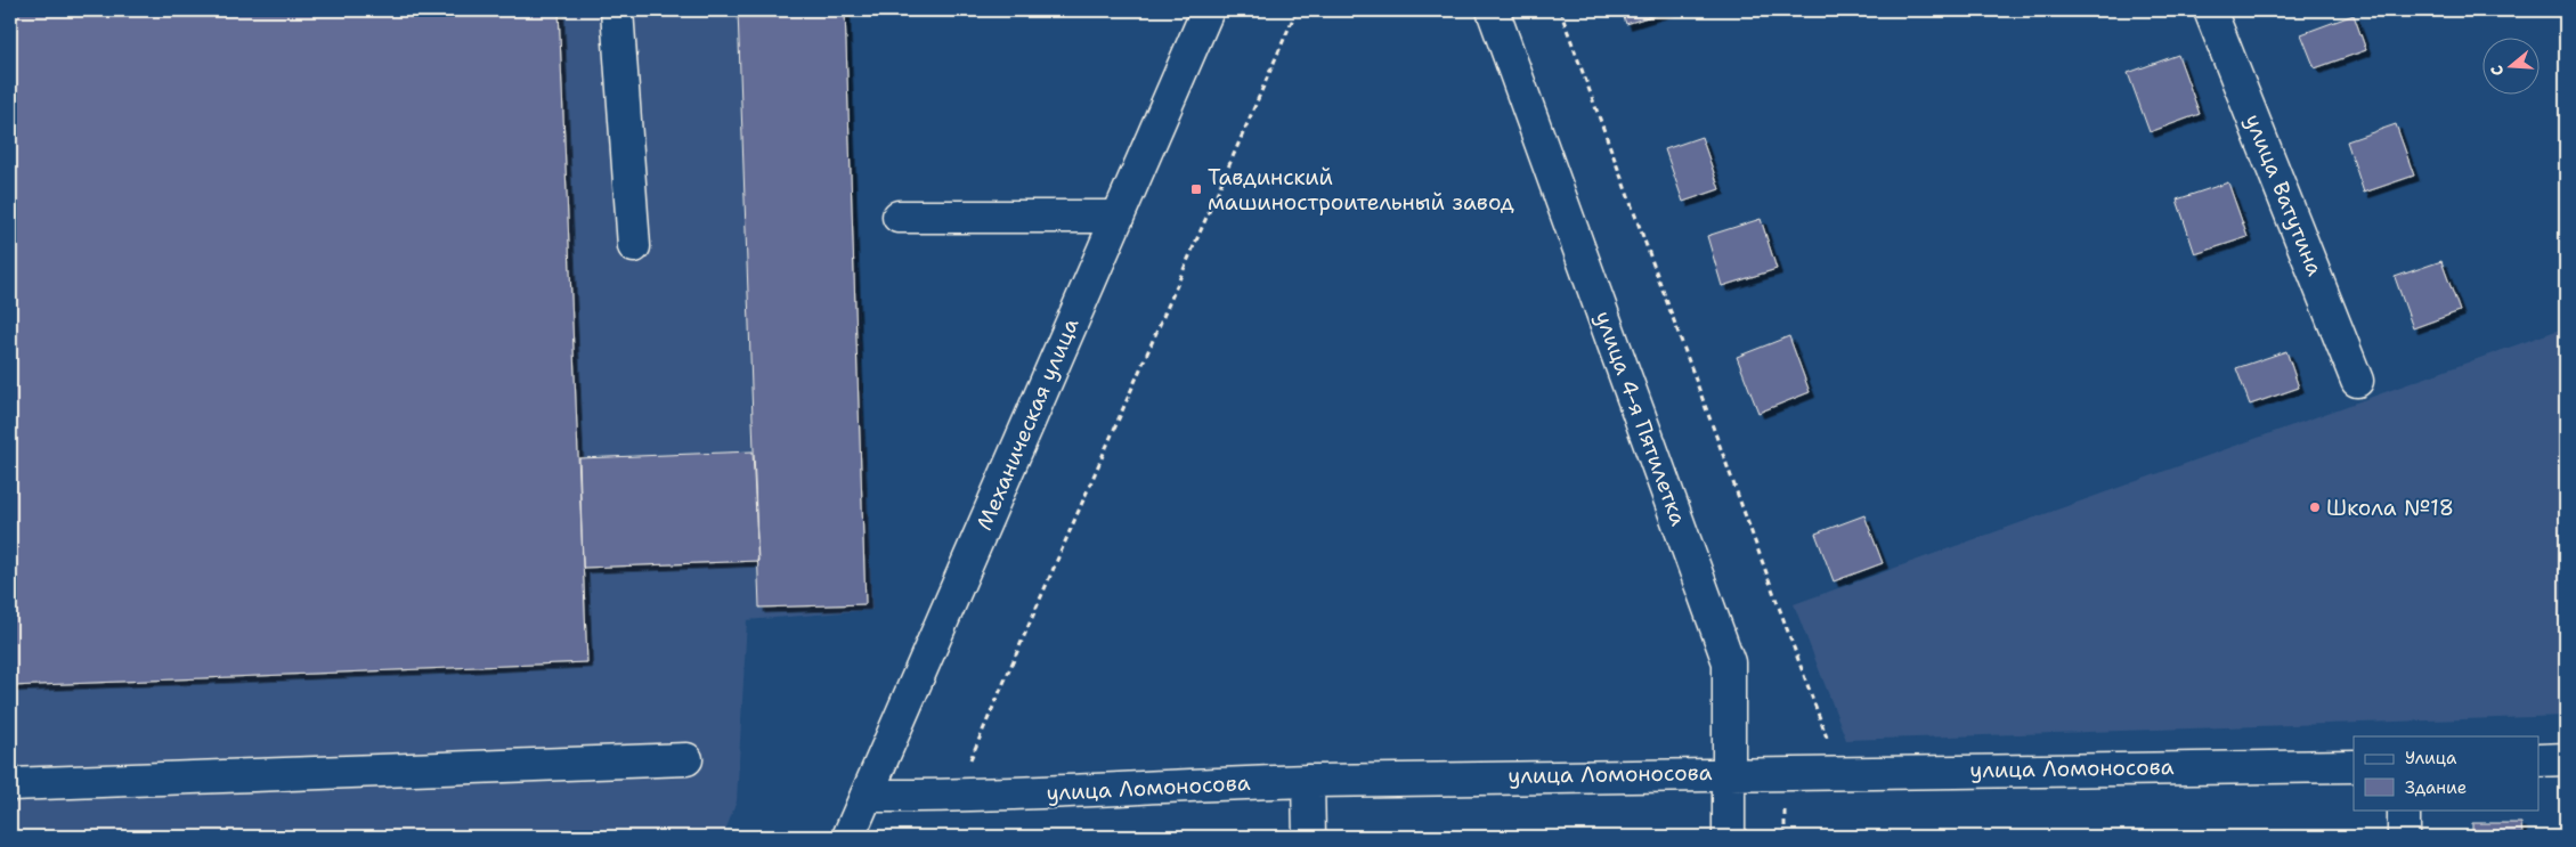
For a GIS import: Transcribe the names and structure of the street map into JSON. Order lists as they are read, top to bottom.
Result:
{
  "streets": {
    "street": [
      "улица Ватутина",
      "улица 4-я Пятилетка",
      "Механическая улица",
      "улица Ломоносова"
    ]
  },
  "crossings": [
    ["улица 4-я Пятилетка", "улица Ломоносова"],
    ["Механическая улица", "улица Ломоносова"]
  ],
  "places": {
    "transit": ["Тавдинский машиностроительный завод"],
    "other": ["Школа №18"]
  },
  "legend": ["Улица", "Здание"],
  "north": "left"
}
